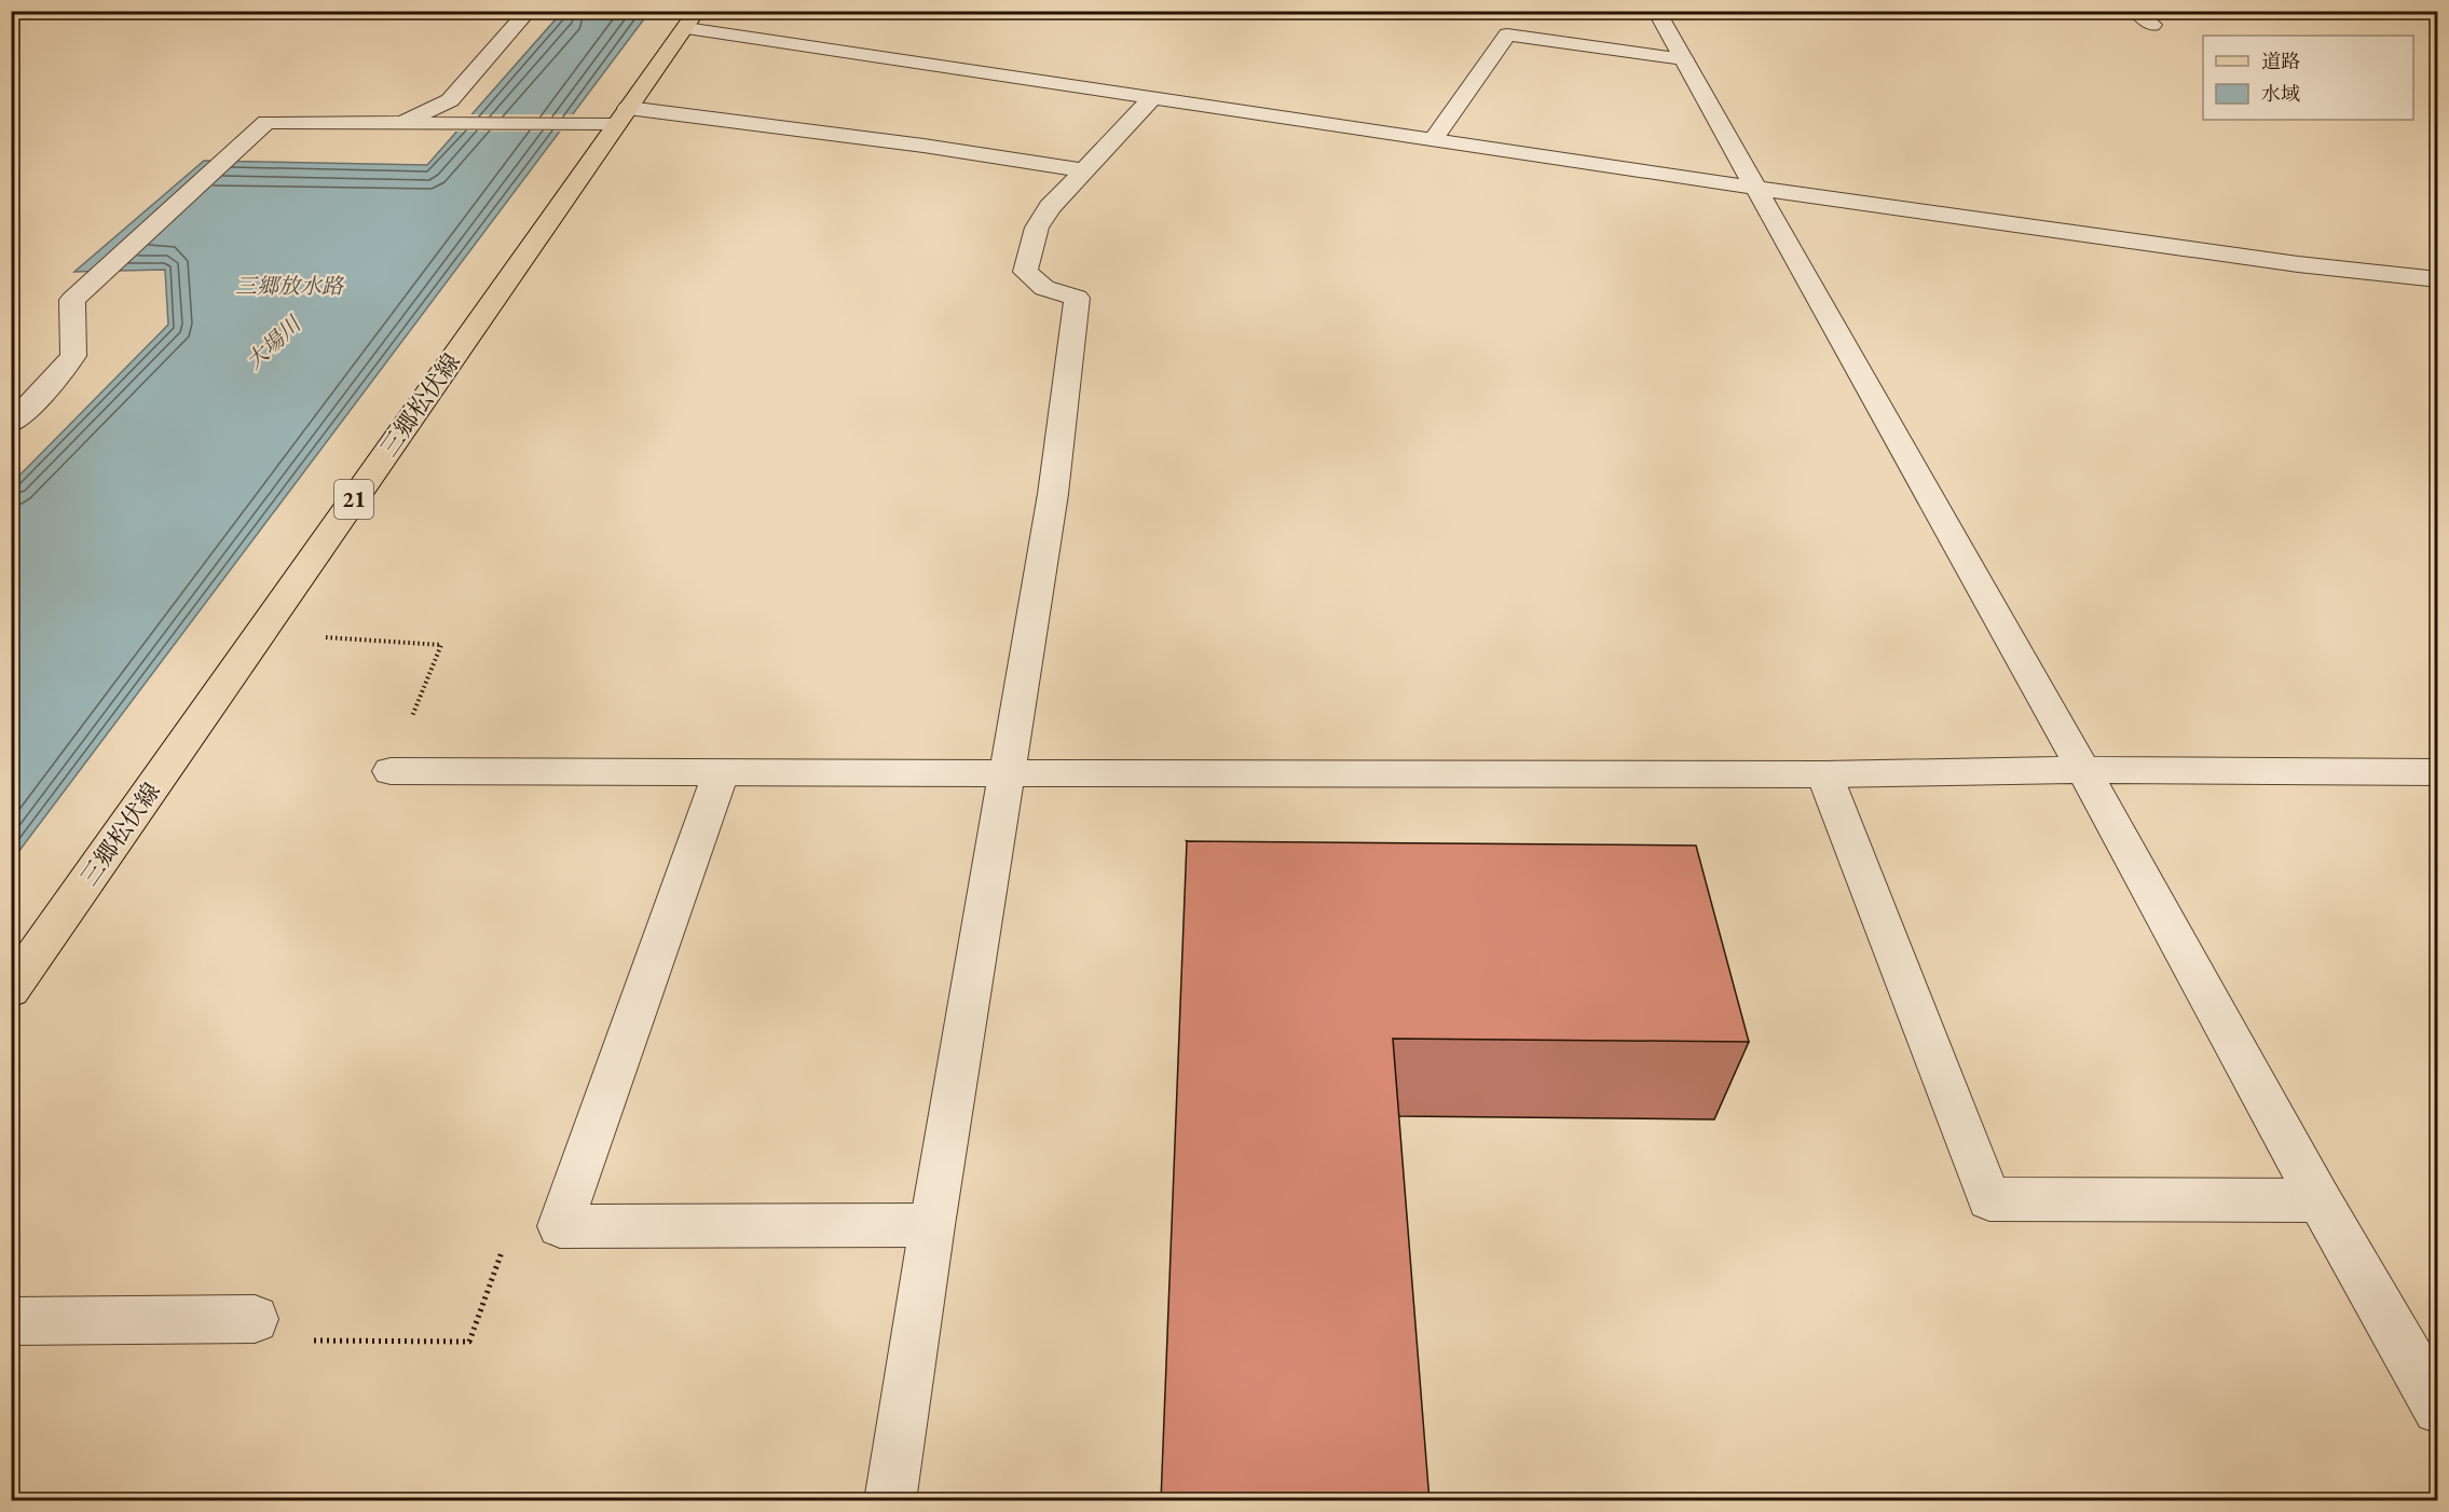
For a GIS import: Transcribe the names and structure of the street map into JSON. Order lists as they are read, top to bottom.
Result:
{
  "streets": {
    "main road": ["三郷松伏線", "21"]
  },
  "water": ["三郷放水路", "大場川"],
  "legend": ["道路", "水域"]
}
